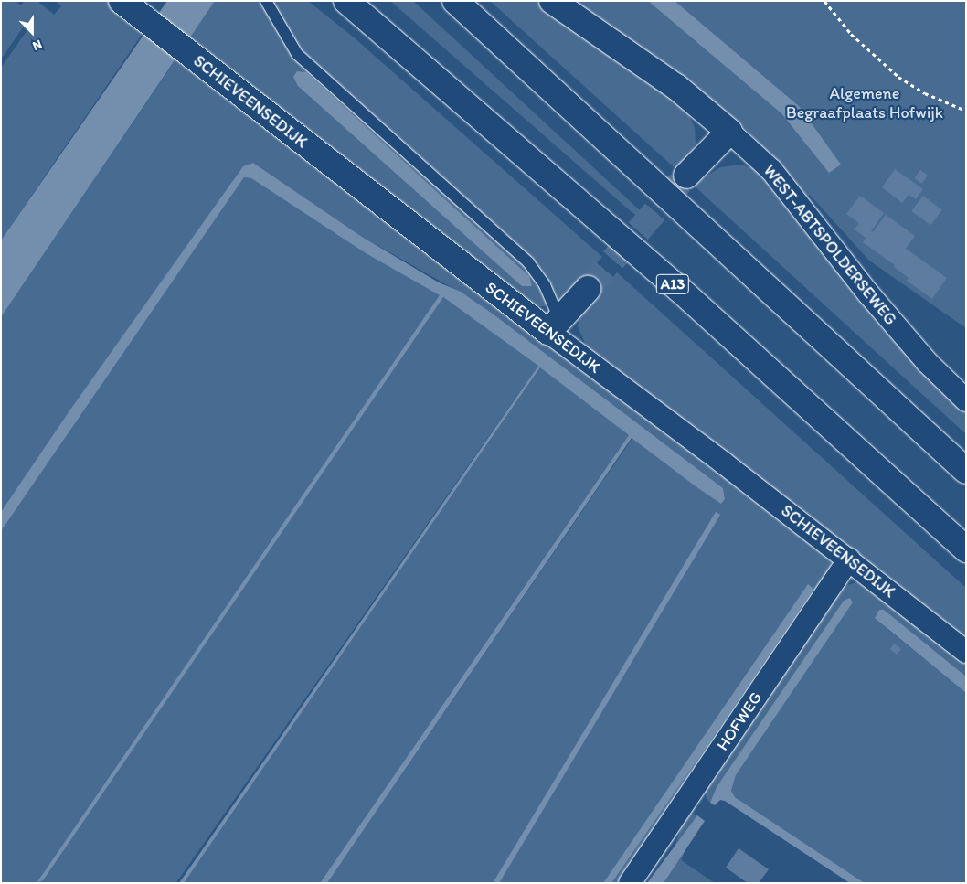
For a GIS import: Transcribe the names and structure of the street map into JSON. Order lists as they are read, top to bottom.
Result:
{
  "streets": {
    "main road": ["SCHIEVEENSEDIJK", "WEST-ABTSPOLDERSEWEG", "A13"],
    "street": ["HOFWEG"]
  },
  "crossings": [
    ["SCHIEVEENSEDIJK", "HOFWEG"]
  ],
  "parks": ["Algemene Begraafplaats Hofwijk"],
  "north": "bottom"
}
